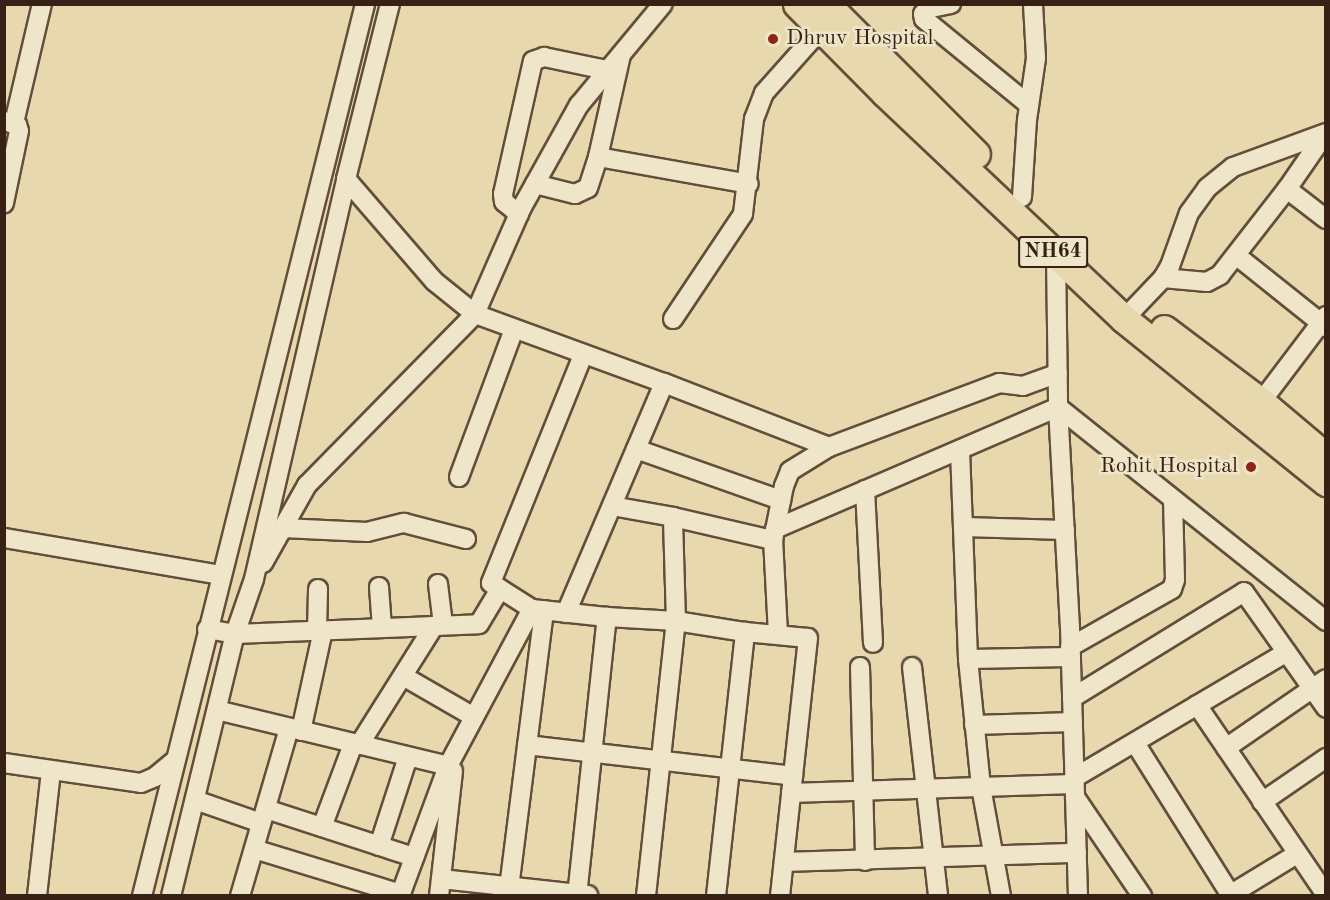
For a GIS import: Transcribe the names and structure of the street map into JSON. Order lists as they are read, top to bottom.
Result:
{
  "streets": {
    "main road": ["NH64"]
  },
  "places": ["Dhruv Hospital", "Rohit Hospital"]
}
